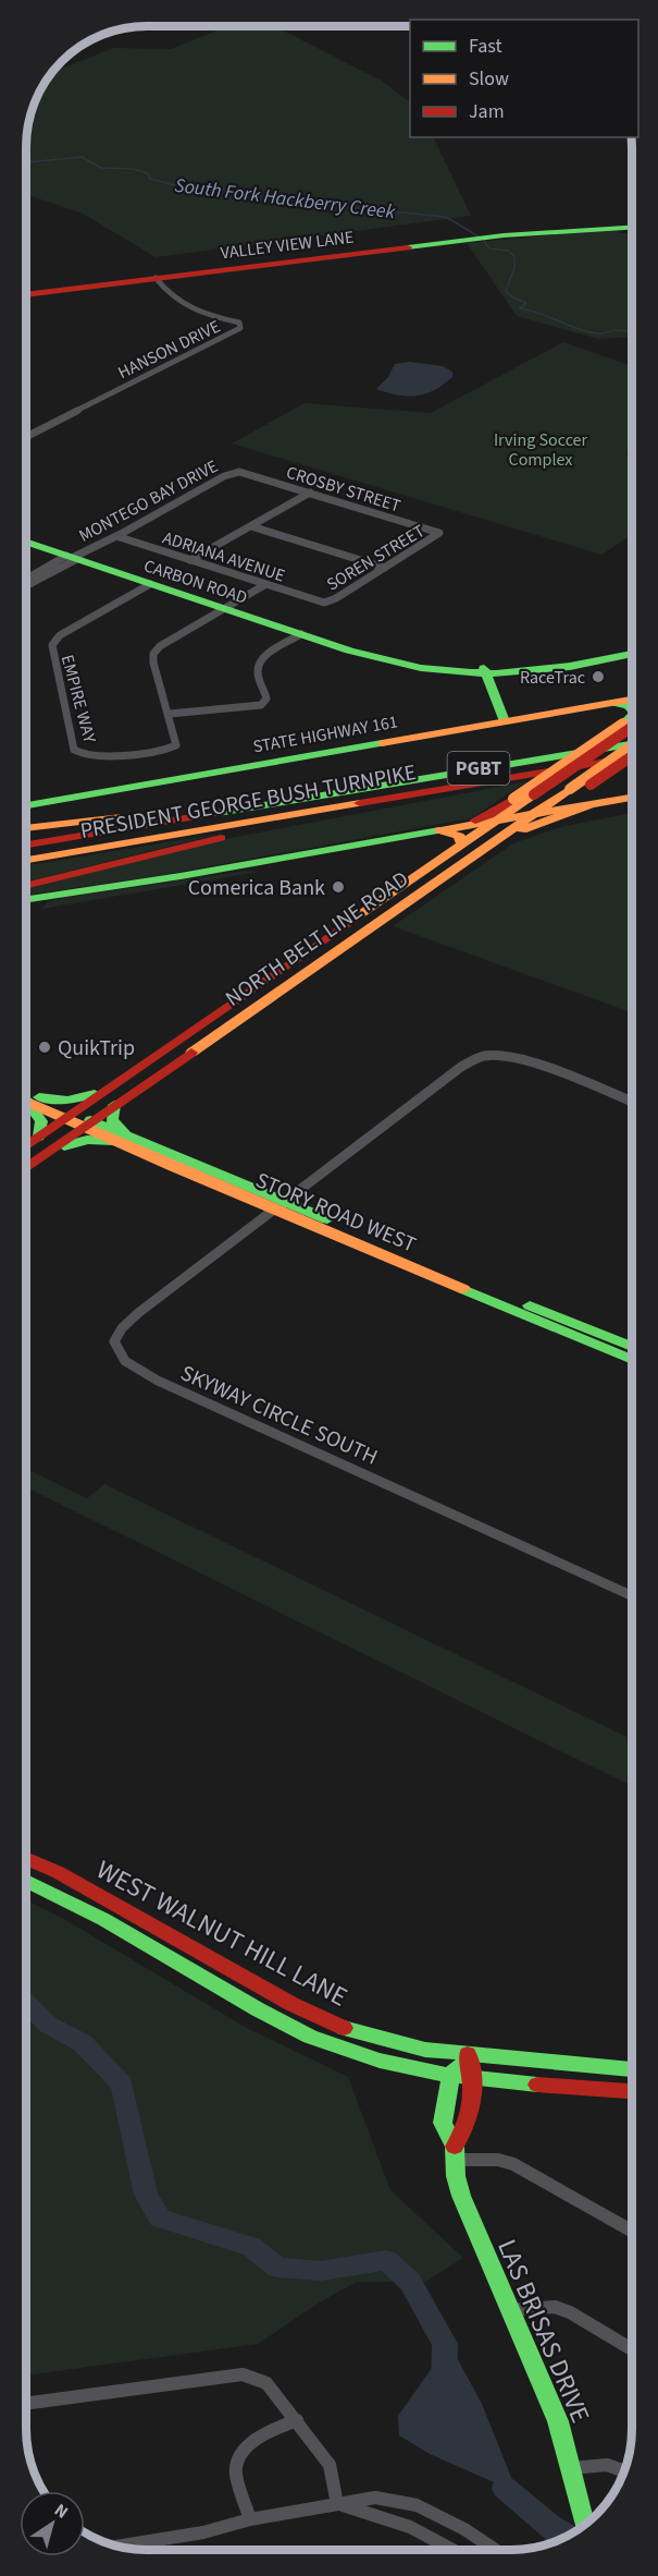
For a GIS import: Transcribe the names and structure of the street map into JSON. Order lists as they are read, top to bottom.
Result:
{
  "streets": {
    "main road": [
      "VALLEY VIEW LANE",
      "CARBON ROAD",
      "STATE HIGHWAY 161",
      "PGBT",
      "PRESIDENT GEORGE BUSH TURNPIKE",
      "NORTH BELT LINE ROAD",
      "STORY ROAD WEST",
      "WEST WALNUT HILL LANE",
      "LAS BRISAS DRIVE"
    ],
    "street": [
      "HANSON DRIVE",
      "CROSBY STREET",
      "MONTEGO BAY DRIVE",
      "ADRIANA AVENUE",
      "SOREN STREET",
      "EMPIRE WAY",
      "SKYWAY CIRCLE SOUTH"
    ]
  },
  "crossings": [
    ["VALLEY VIEW LANE", "HANSON DRIVE"],
    ["CROSBY STREET", "MONTEGO BAY DRIVE"],
    ["CROSBY STREET", "SOREN STREET"],
    ["MONTEGO BAY DRIVE", "ADRIANA AVENUE"],
    ["MONTEGO BAY DRIVE", "CARBON ROAD"],
    ["ADRIANA AVENUE", "SOREN STREET"],
    ["CARBON ROAD", "EMPIRE WAY"],
    ["NORTH BELT LINE ROAD", "STORY ROAD WEST"],
    ["STORY ROAD WEST", "SKYWAY CIRCLE SOUTH"],
    ["WEST WALNUT HILL LANE", "LAS BRISAS DRIVE"]
  ],
  "water": ["South Fork Hackberry Creek"],
  "parks": ["Irving Soccer Complex"],
  "places": ["RaceTrac", "Comerica Bank", "QuikTrip"],
  "legend": ["Fast", "Slow", "Jam"],
  "north": "top right"
}
